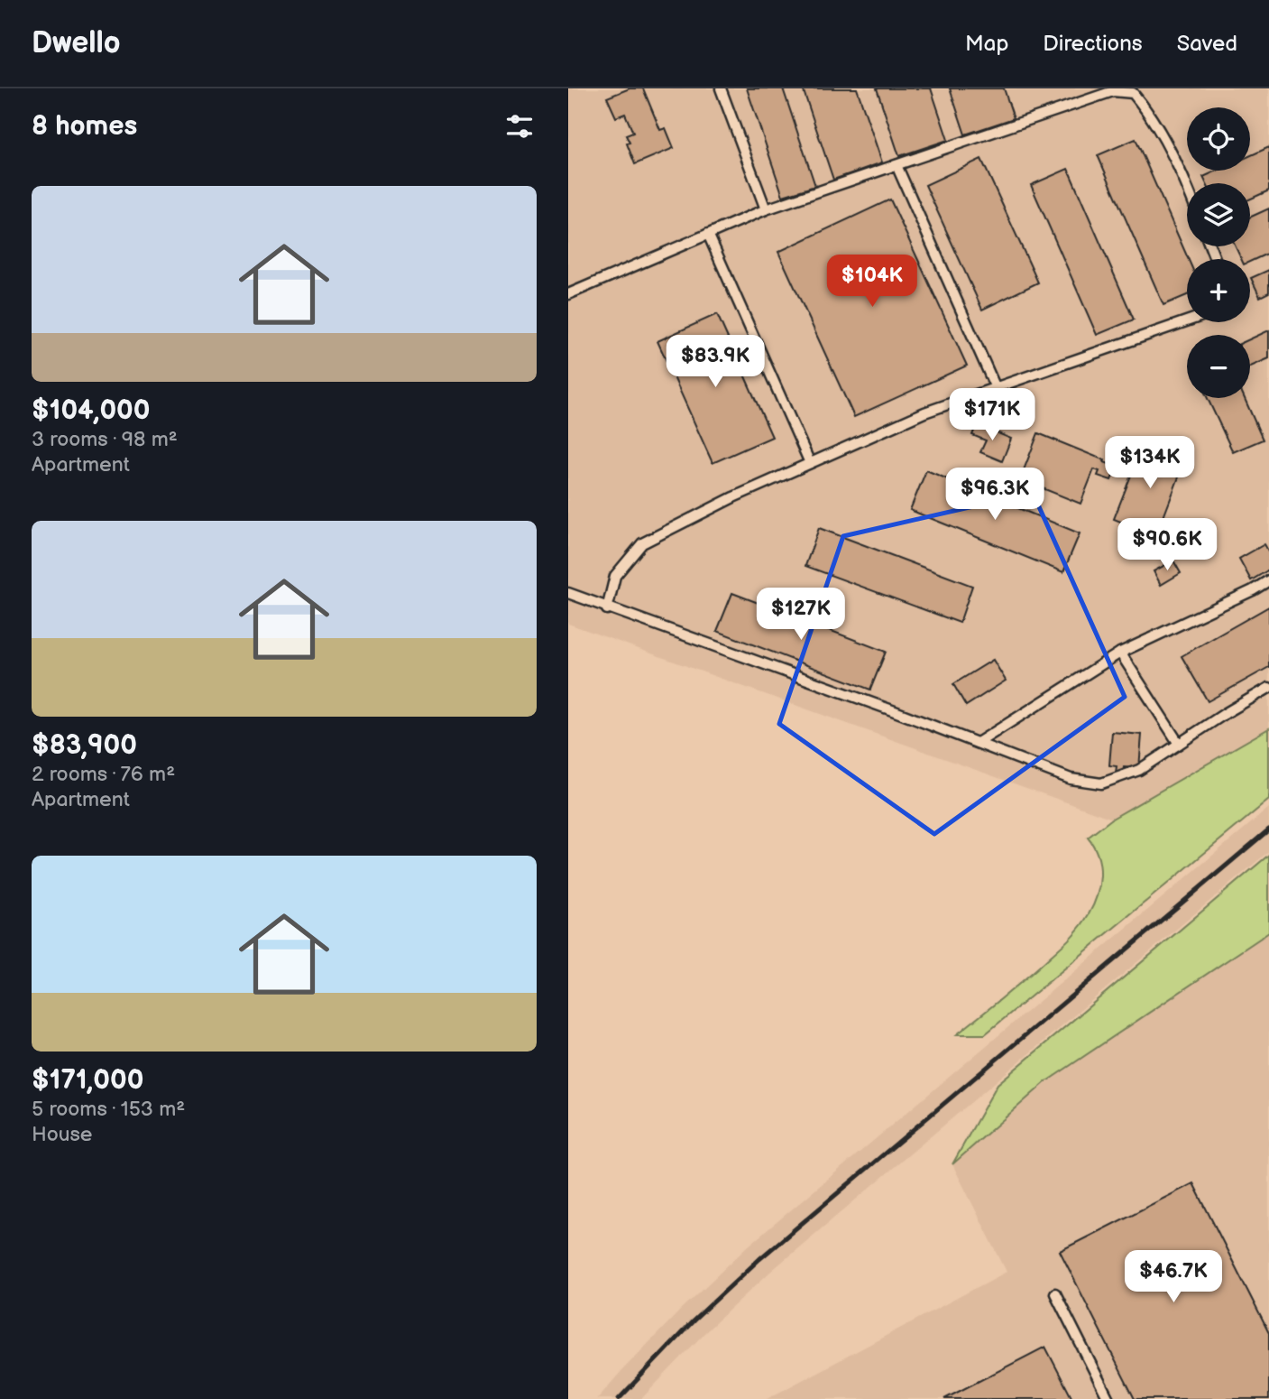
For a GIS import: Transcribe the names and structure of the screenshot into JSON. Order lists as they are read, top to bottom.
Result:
{
  "page": {
    "header": "Dwello",
    "nav": ["Map", "Directions", "Saved"],
    "heading": "8 homes",
    "map_buttons": ["+", "−"],
    "list": [
      {
        "name": "$104,000",
        "note": "3 rooms · 98 m² · Apartment"
      },
      {
        "name": "$83,900",
        "note": "2 rooms · 76 m² · Apartment"
      },
      {
        "name": "$171,000",
        "note": "5 rooms · 153 m² · House"
      }
    ],
    "price": [
      "$104K",
      "$83.9K",
      "$171K",
      "$134K",
      "$96.3K",
      "$90.6K",
      "$127K",
      "$46.7K"
    ]
  }
}
